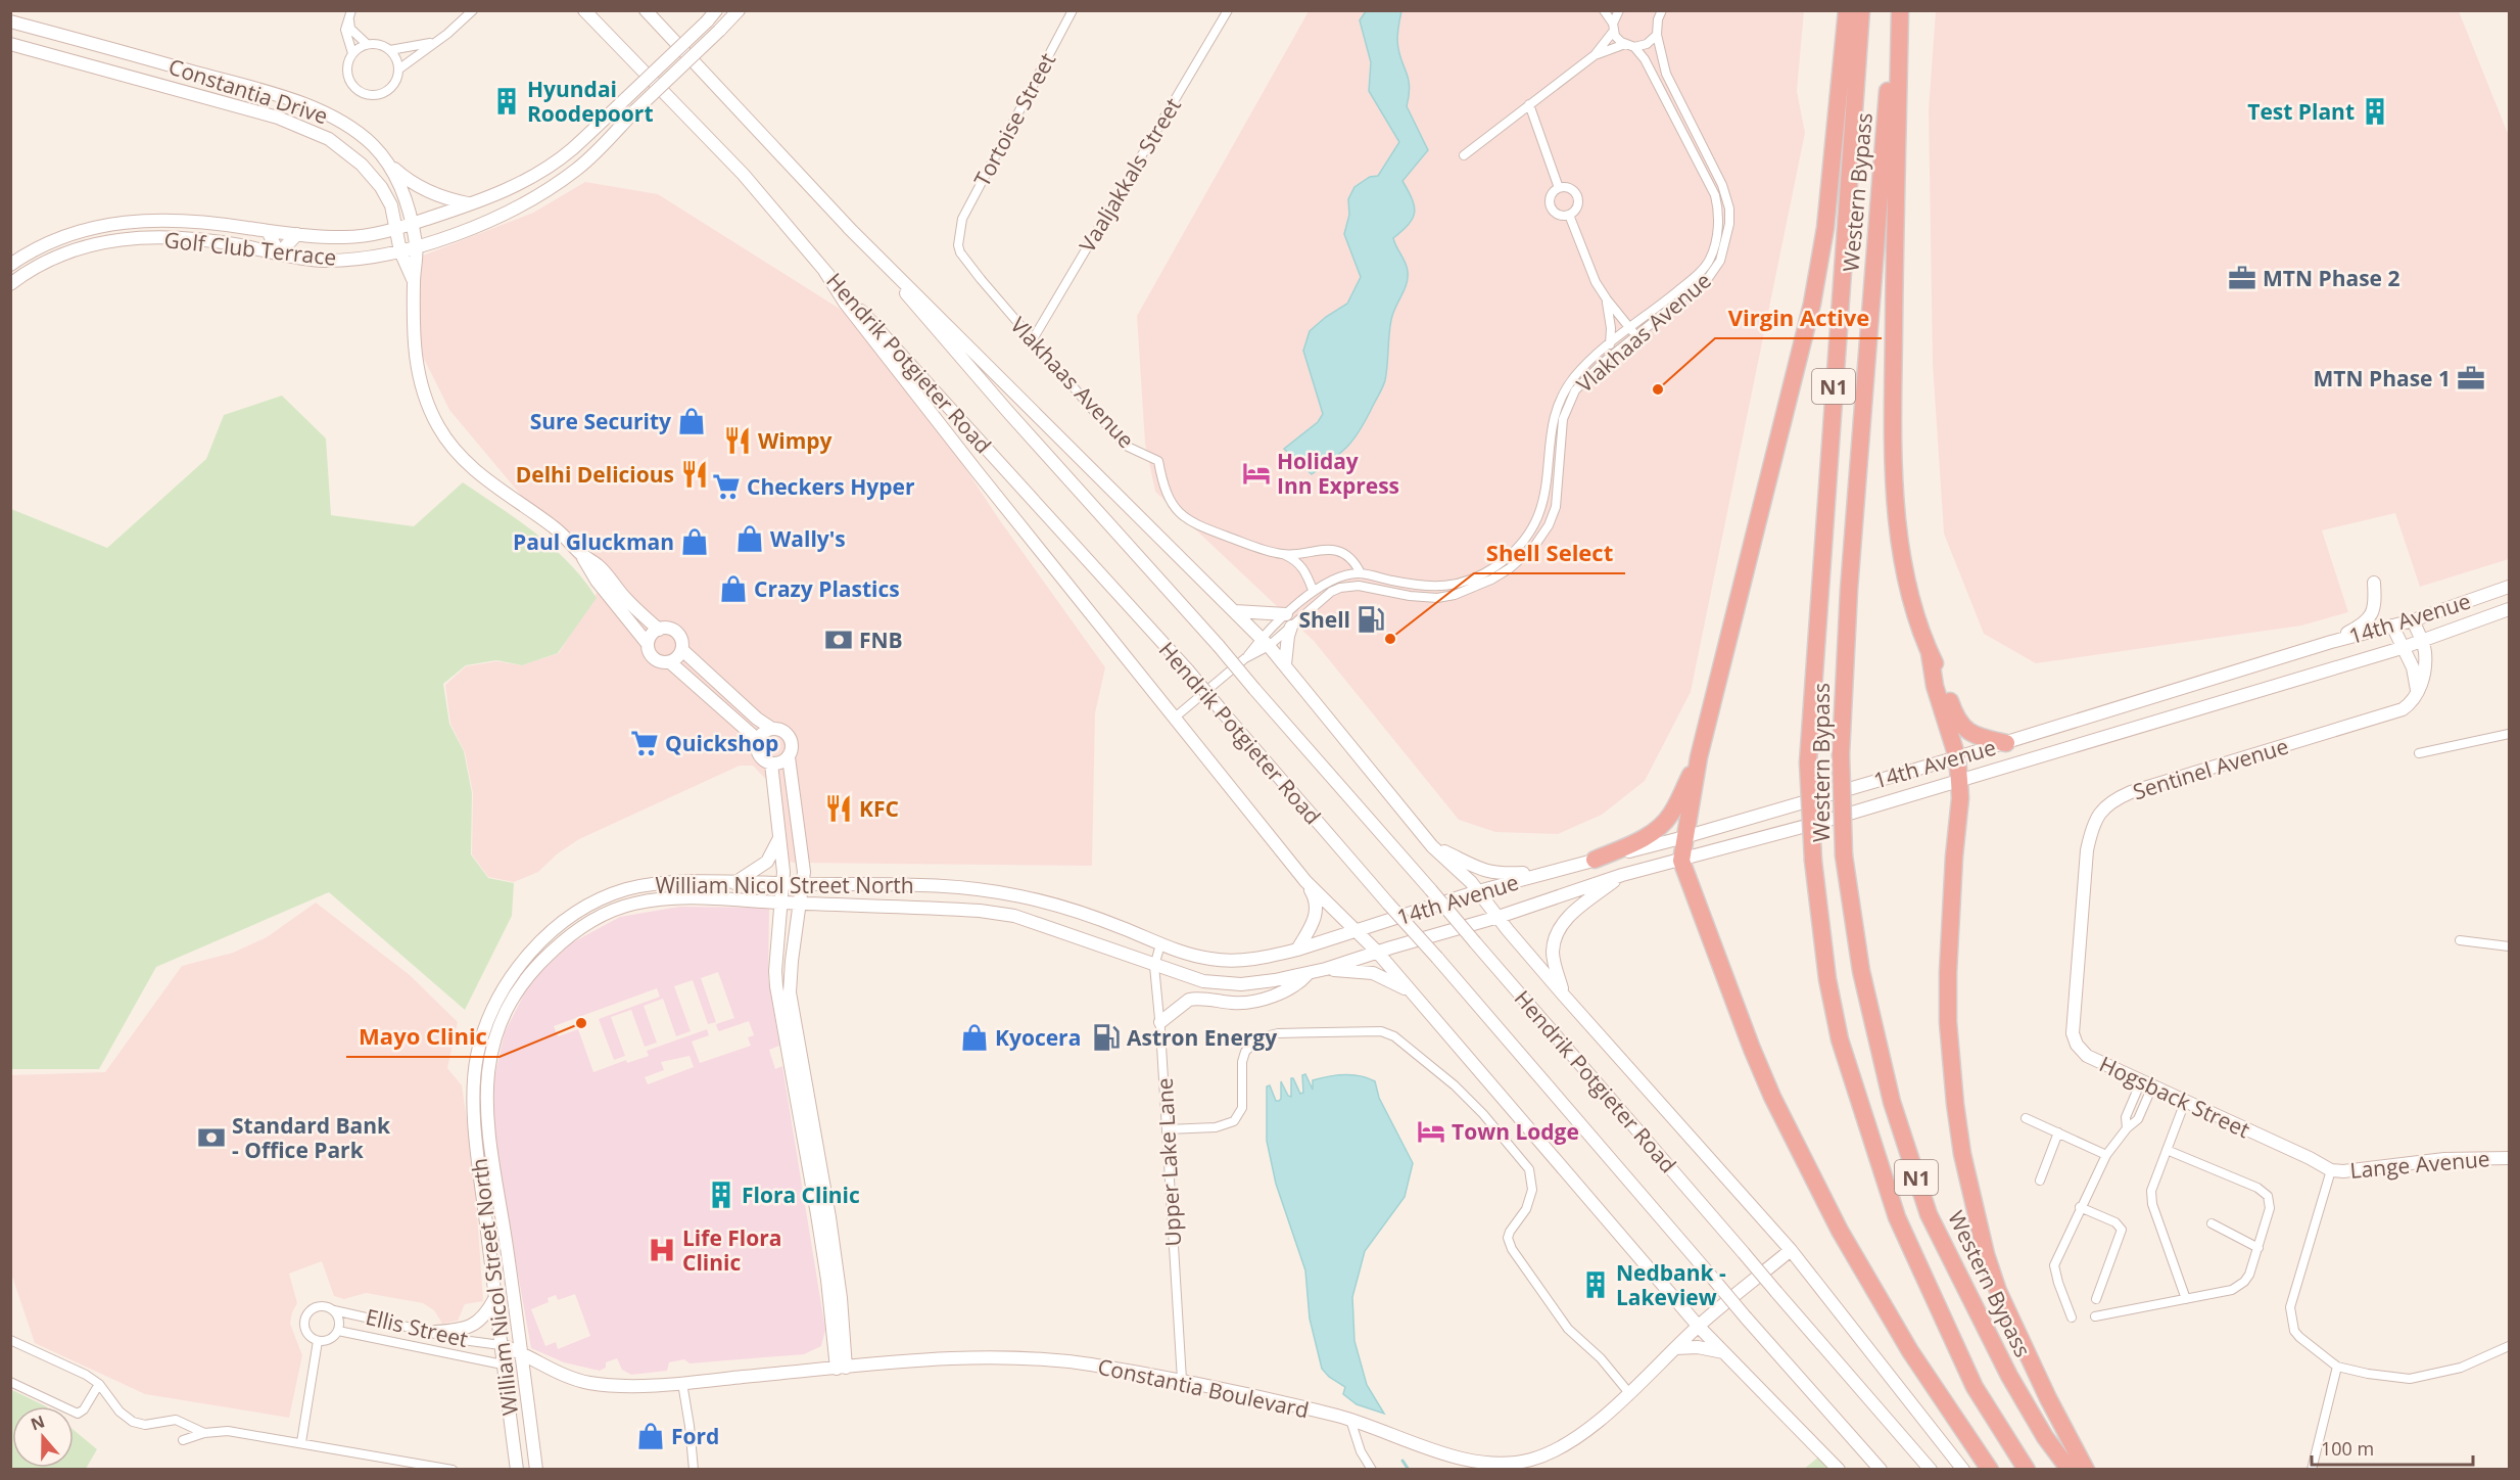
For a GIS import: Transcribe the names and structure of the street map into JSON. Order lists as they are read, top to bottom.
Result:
{
  "streets": {
    "highway": ["Western Bypass", "N1"],
    "main road": [
      "Constantia Drive",
      "Golf Club Terrace",
      "Hendrik Potgieter Road",
      "14th Avenue",
      "Sentinel Avenue",
      "William Nicol Street North",
      "Hogsback Street",
      "Lange Avenue",
      "Constantia Boulevard"
    ],
    "street": [
      "Tortoise Street",
      "Vaaljakkals Street",
      "Vlakhaas Avenue",
      "Upper Lake Lane",
      "Ellis Street"
    ]
  },
  "crossings": [
    ["Constantia Drive", "Golf Club Terrace"],
    ["Tortoise Street", "Vlakhaas Avenue"],
    ["Vaaljakkals Street", "Vlakhaas Avenue"],
    ["14th Avenue", "William Nicol Street North"],
    ["Sentinel Avenue", "Hogsback Street"],
    ["William Nicol Street North", "Upper Lake Lane"],
    ["William Nicol Street North", "Ellis Street"],
    ["William Nicol Street North", "Constantia Boulevard"],
    ["Hogsback Street", "Lange Avenue"],
    ["Upper Lake Lane", "Constantia Boulevard"],
    ["Ellis Street", "Constantia Boulevard"]
  ],
  "places": {
    "building": [
      "Hyundai Roodepoort",
      "Test Plant",
      "Flora Clinic",
      "Nedbank - Lakeview"
    ],
    "office": ["MTN Phase 2", "MTN Phase 1"],
    "other": ["Virgin Active", "Shell Select", "Mayo Clinic"],
    "shop": [
      "Sure Security",
      "Wally's",
      "Paul Gluckman",
      "Crazy Plastics",
      "Kyocera",
      "Ford"
    ],
    "restaurant": ["Wimpy", "Delhi Delicious", "KFC"],
    "hotel": ["Holiday Inn Express", "Town Lodge"],
    "supermarket": ["Checkers Hyper", "Quickshop"],
    "fuel station": ["Shell", "Astron Energy"],
    "bank": ["FNB", "Standard Bank - Office Park"],
    "hospital": ["Life Flora Clinic"]
  },
  "scale_bar": "100 m",
  "north": "top"
}
